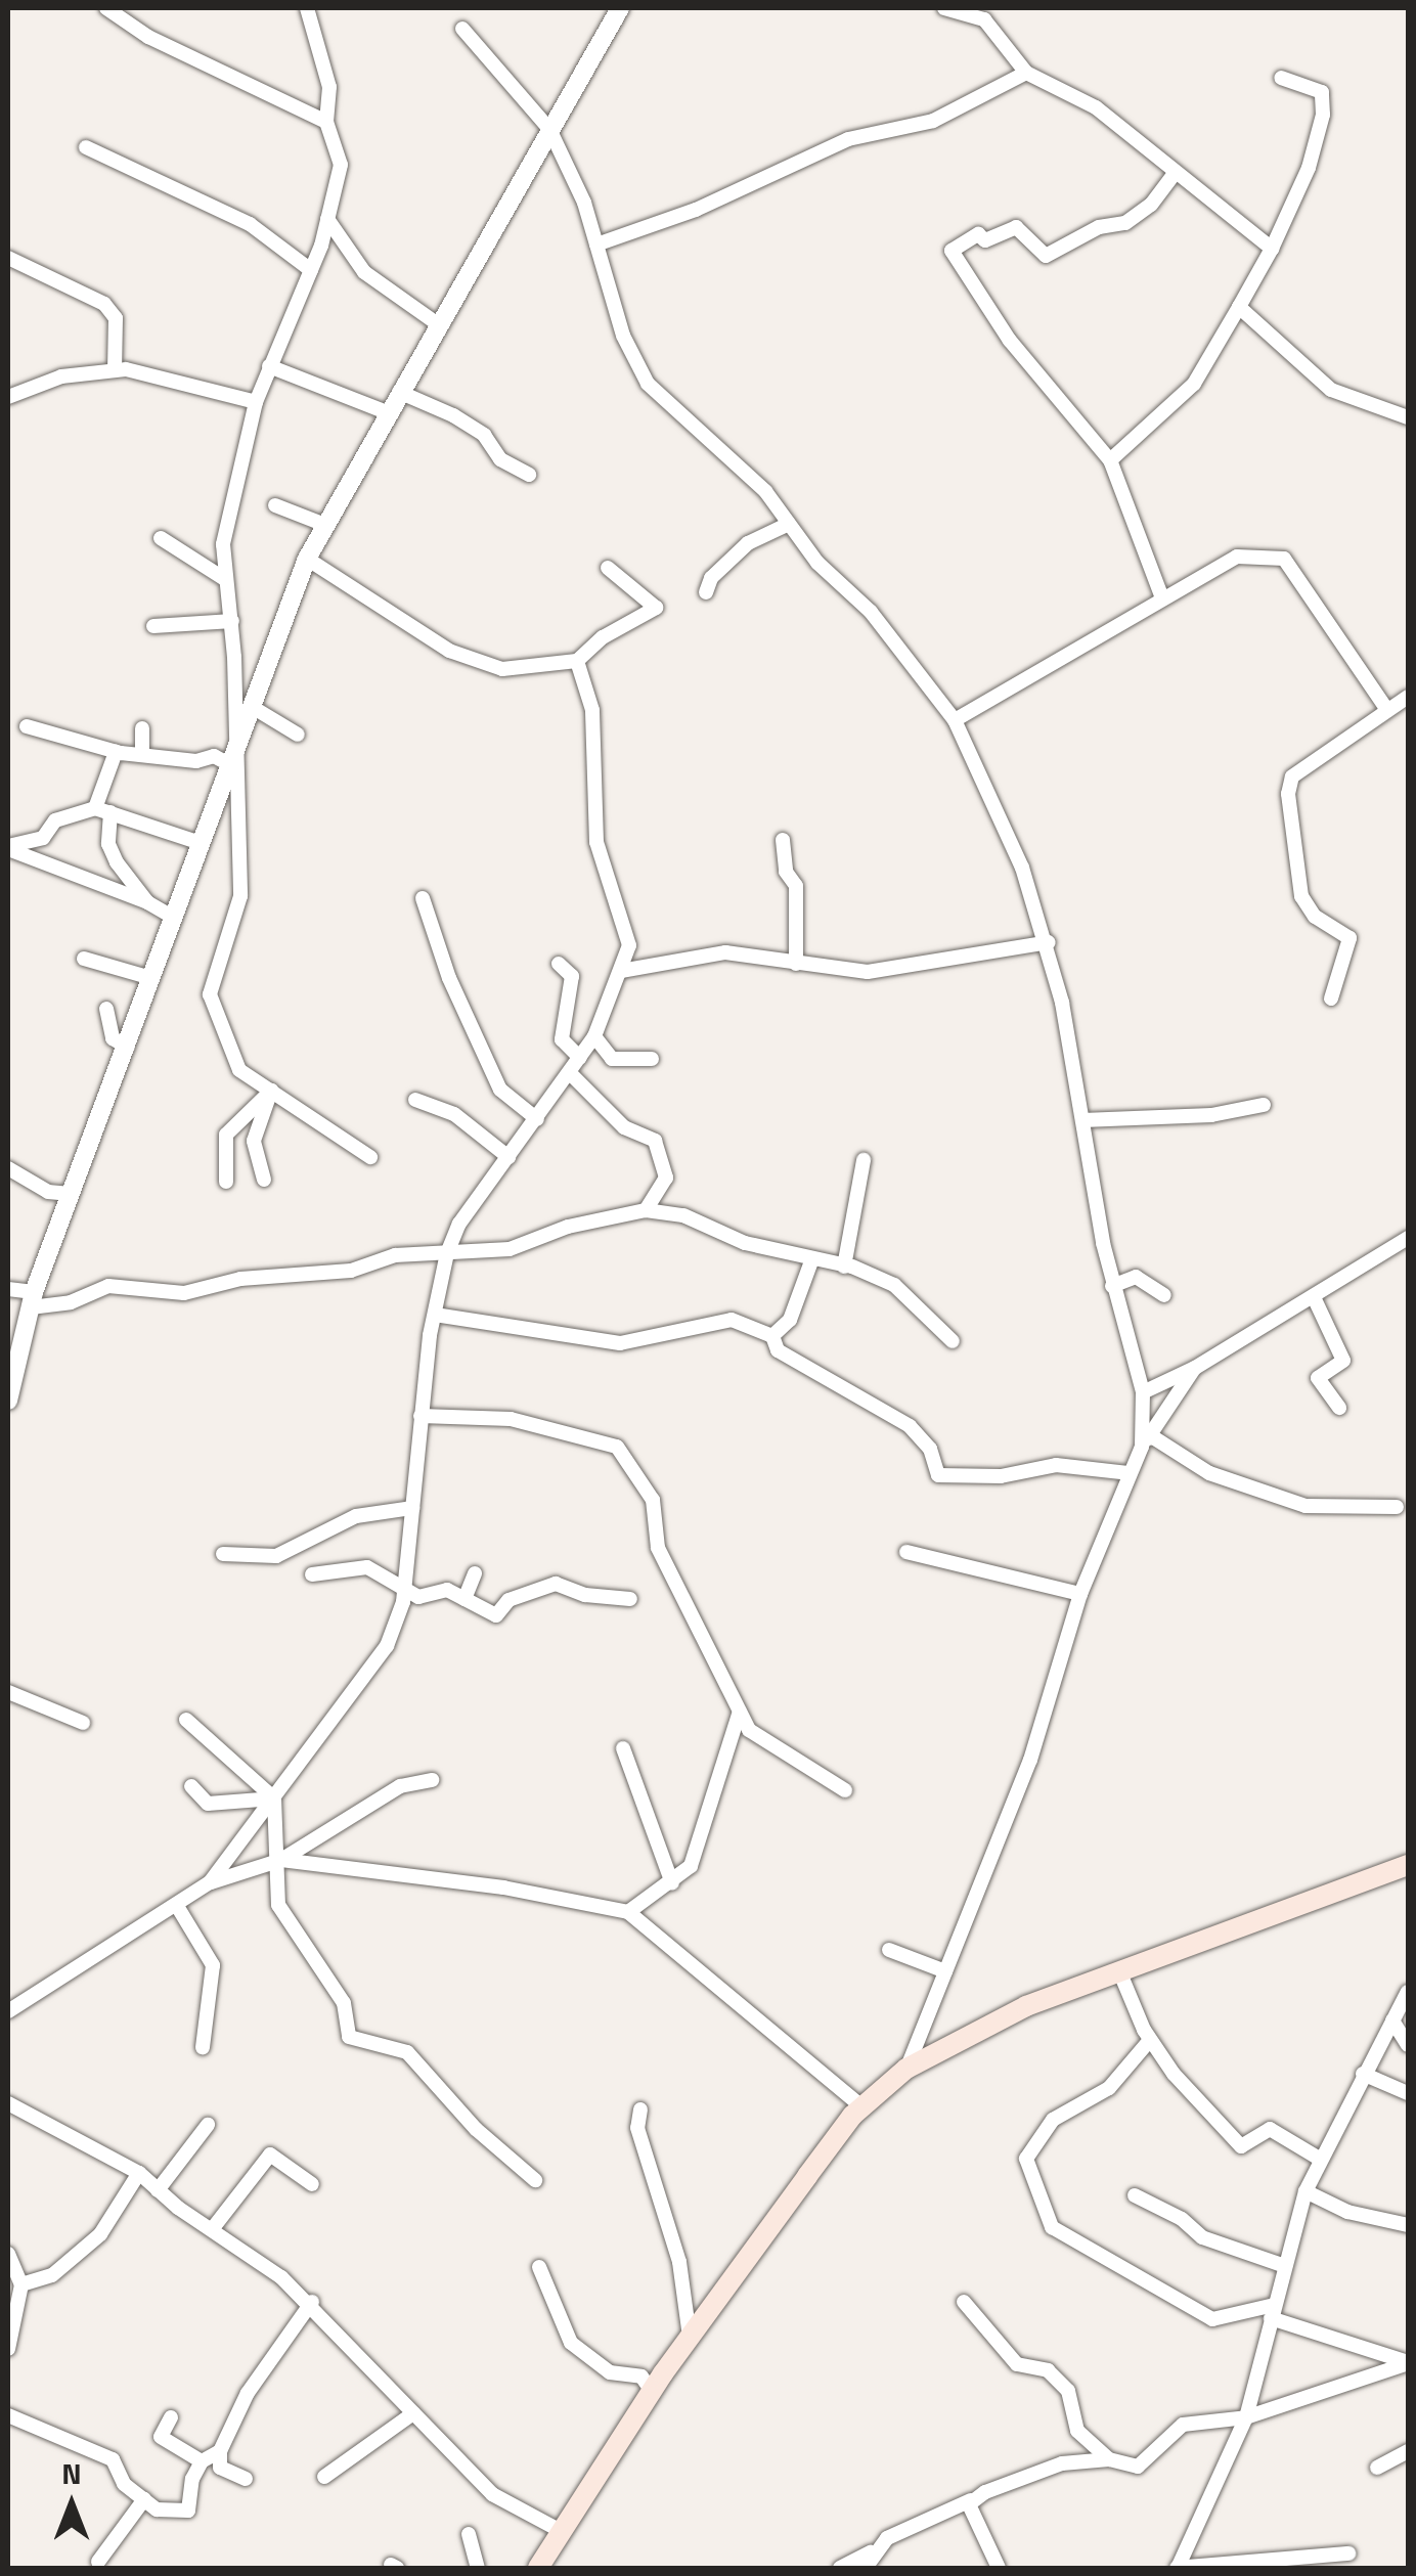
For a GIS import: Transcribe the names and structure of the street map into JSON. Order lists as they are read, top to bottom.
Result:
{
  "north": "top"
}
